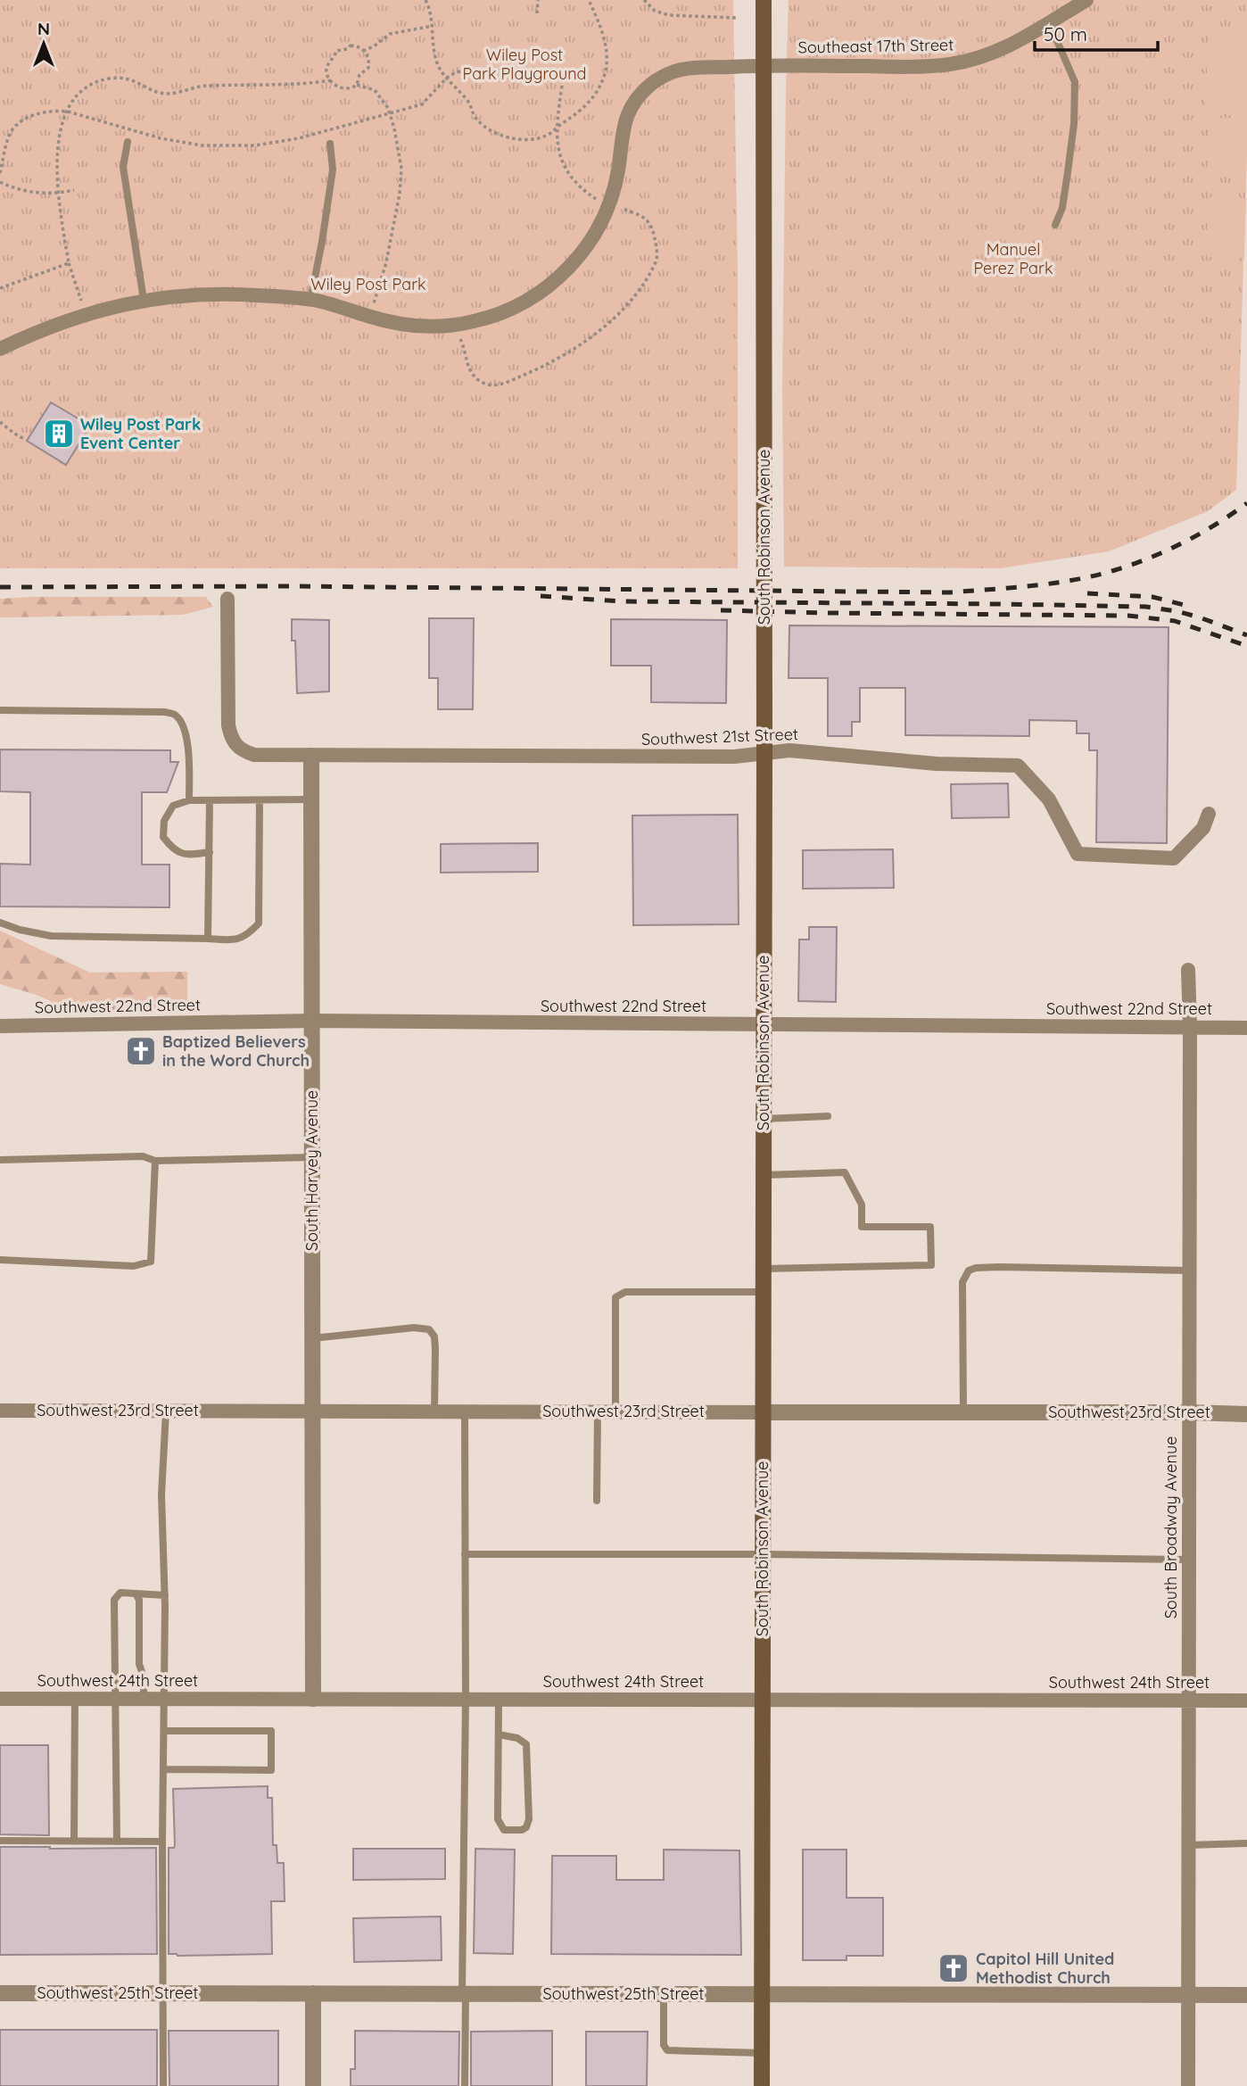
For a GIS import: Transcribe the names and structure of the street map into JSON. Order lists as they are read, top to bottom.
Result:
{
  "streets": {
    "main road": ["South Robinson Avenue"],
    "street": [
      "Southeast 17th Street",
      "Southwest 21st Street",
      "Southwest 22nd Street",
      "South Harvey Avenue",
      "Southwest 23rd Street",
      "South Broadway Avenue",
      "Southwest 24th Street",
      "Southwest 25th Street"
    ]
  },
  "crossings": [
    ["Southeast 17th Street", "South Robinson Avenue"],
    ["South Robinson Avenue", "Southwest 21st Street"],
    ["South Robinson Avenue", "Southwest 22nd Street"],
    ["South Robinson Avenue", "Southwest 23rd Street"],
    ["South Robinson Avenue", "Southwest 24th Street"],
    ["South Robinson Avenue", "Southwest 25th Street"],
    ["Southwest 21st Street", "South Harvey Avenue"],
    ["Southwest 22nd Street", "South Harvey Avenue"],
    ["Southwest 22nd Street", "South Broadway Avenue"],
    ["South Harvey Avenue", "Southwest 23rd Street"],
    ["South Harvey Avenue", "Southwest 24th Street"],
    ["Southwest 23rd Street", "South Broadway Avenue"],
    ["South Broadway Avenue", "Southwest 24th Street"],
    ["South Broadway Avenue", "Southwest 25th Street"]
  ],
  "parks": ["Wiley Post Park Playground", "Manuel Perez Park", "Wiley Post Park"],
  "places": {
    "building": ["Wiley Post Park Event Center"],
    "church": ["Baptized Believers in the Word Church", "Capitol Hill United Methodist Church"]
  },
  "scale_bar": "50 m",
  "north": "top"
}
